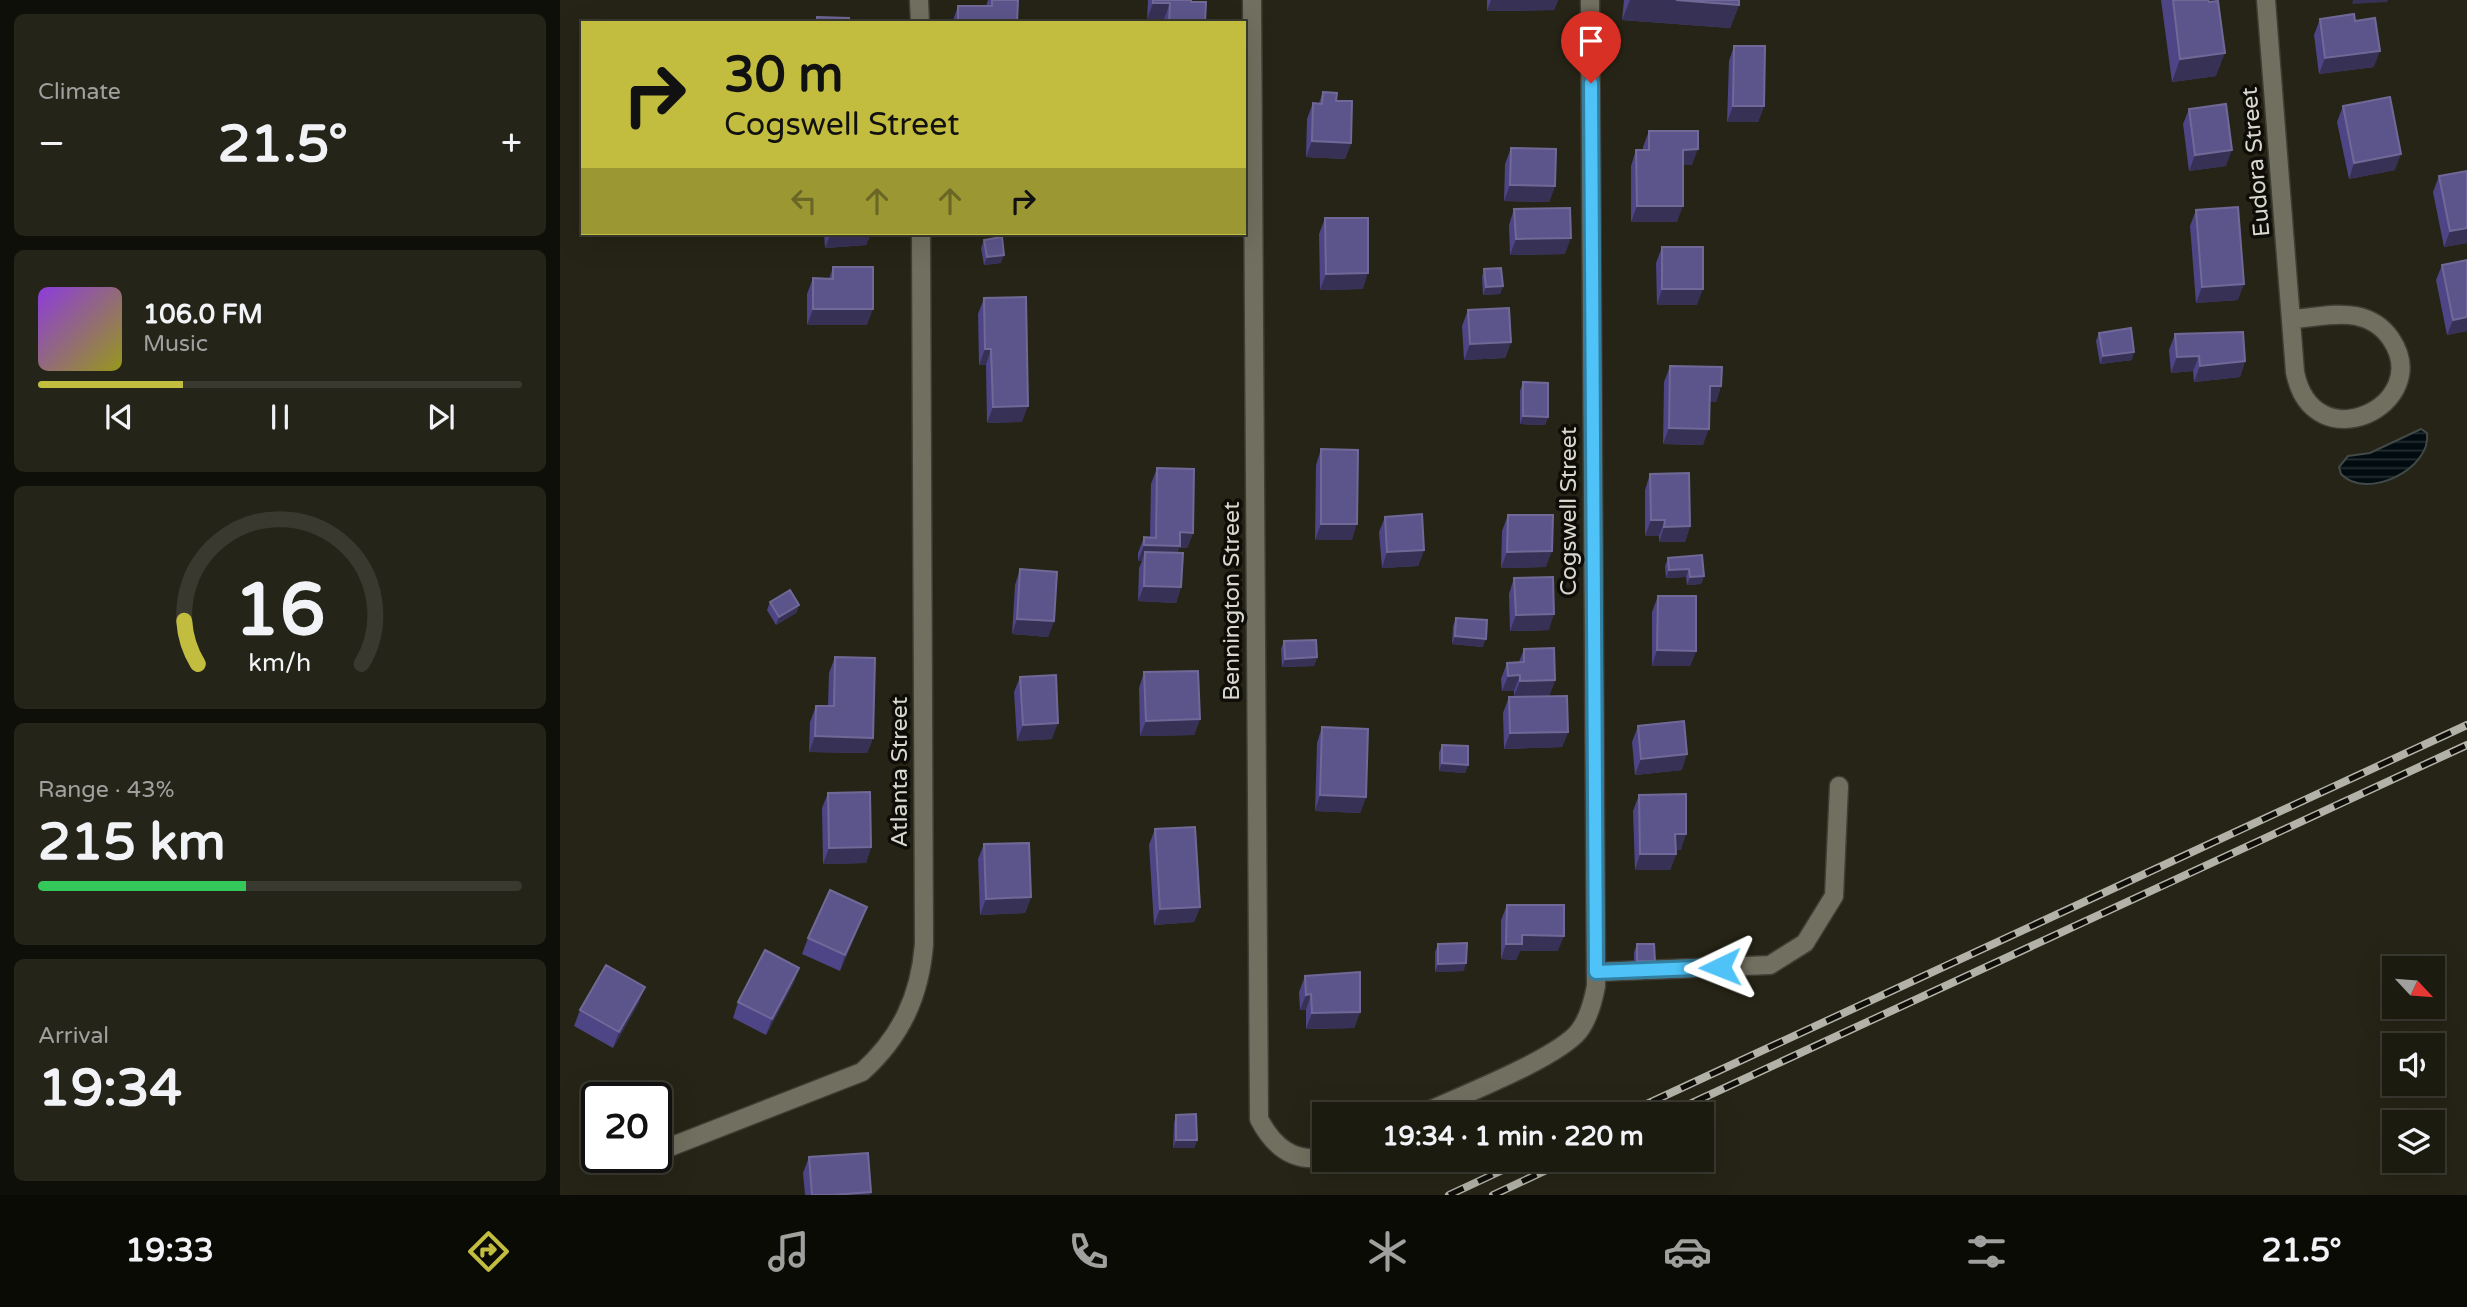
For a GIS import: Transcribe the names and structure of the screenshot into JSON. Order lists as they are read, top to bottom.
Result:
{
  "streets": {
    "street": [
      "Eudora Street",
      "Cogswell Street",
      "Bennington Street",
      "Atlanta Street"
    ]
  },
  "north": "bottom right",
  "page": {
    "tile": [
      "Climate",
      ["Range · 43%", "215 km"],
      ["Arrival", "19:34"]
    ],
    "turn": ["30 m", "Cogswell Street"],
    "heat": ["−", "21.5°", "+"],
    "song": ["106.0 FM", "Music"],
    "limit": "20",
    "trip": "19:34 · 1 min · 220 m",
    "tabs": ["19:33", "21.5°"],
    "gauge": ["16", "km/h"]
  }
}
